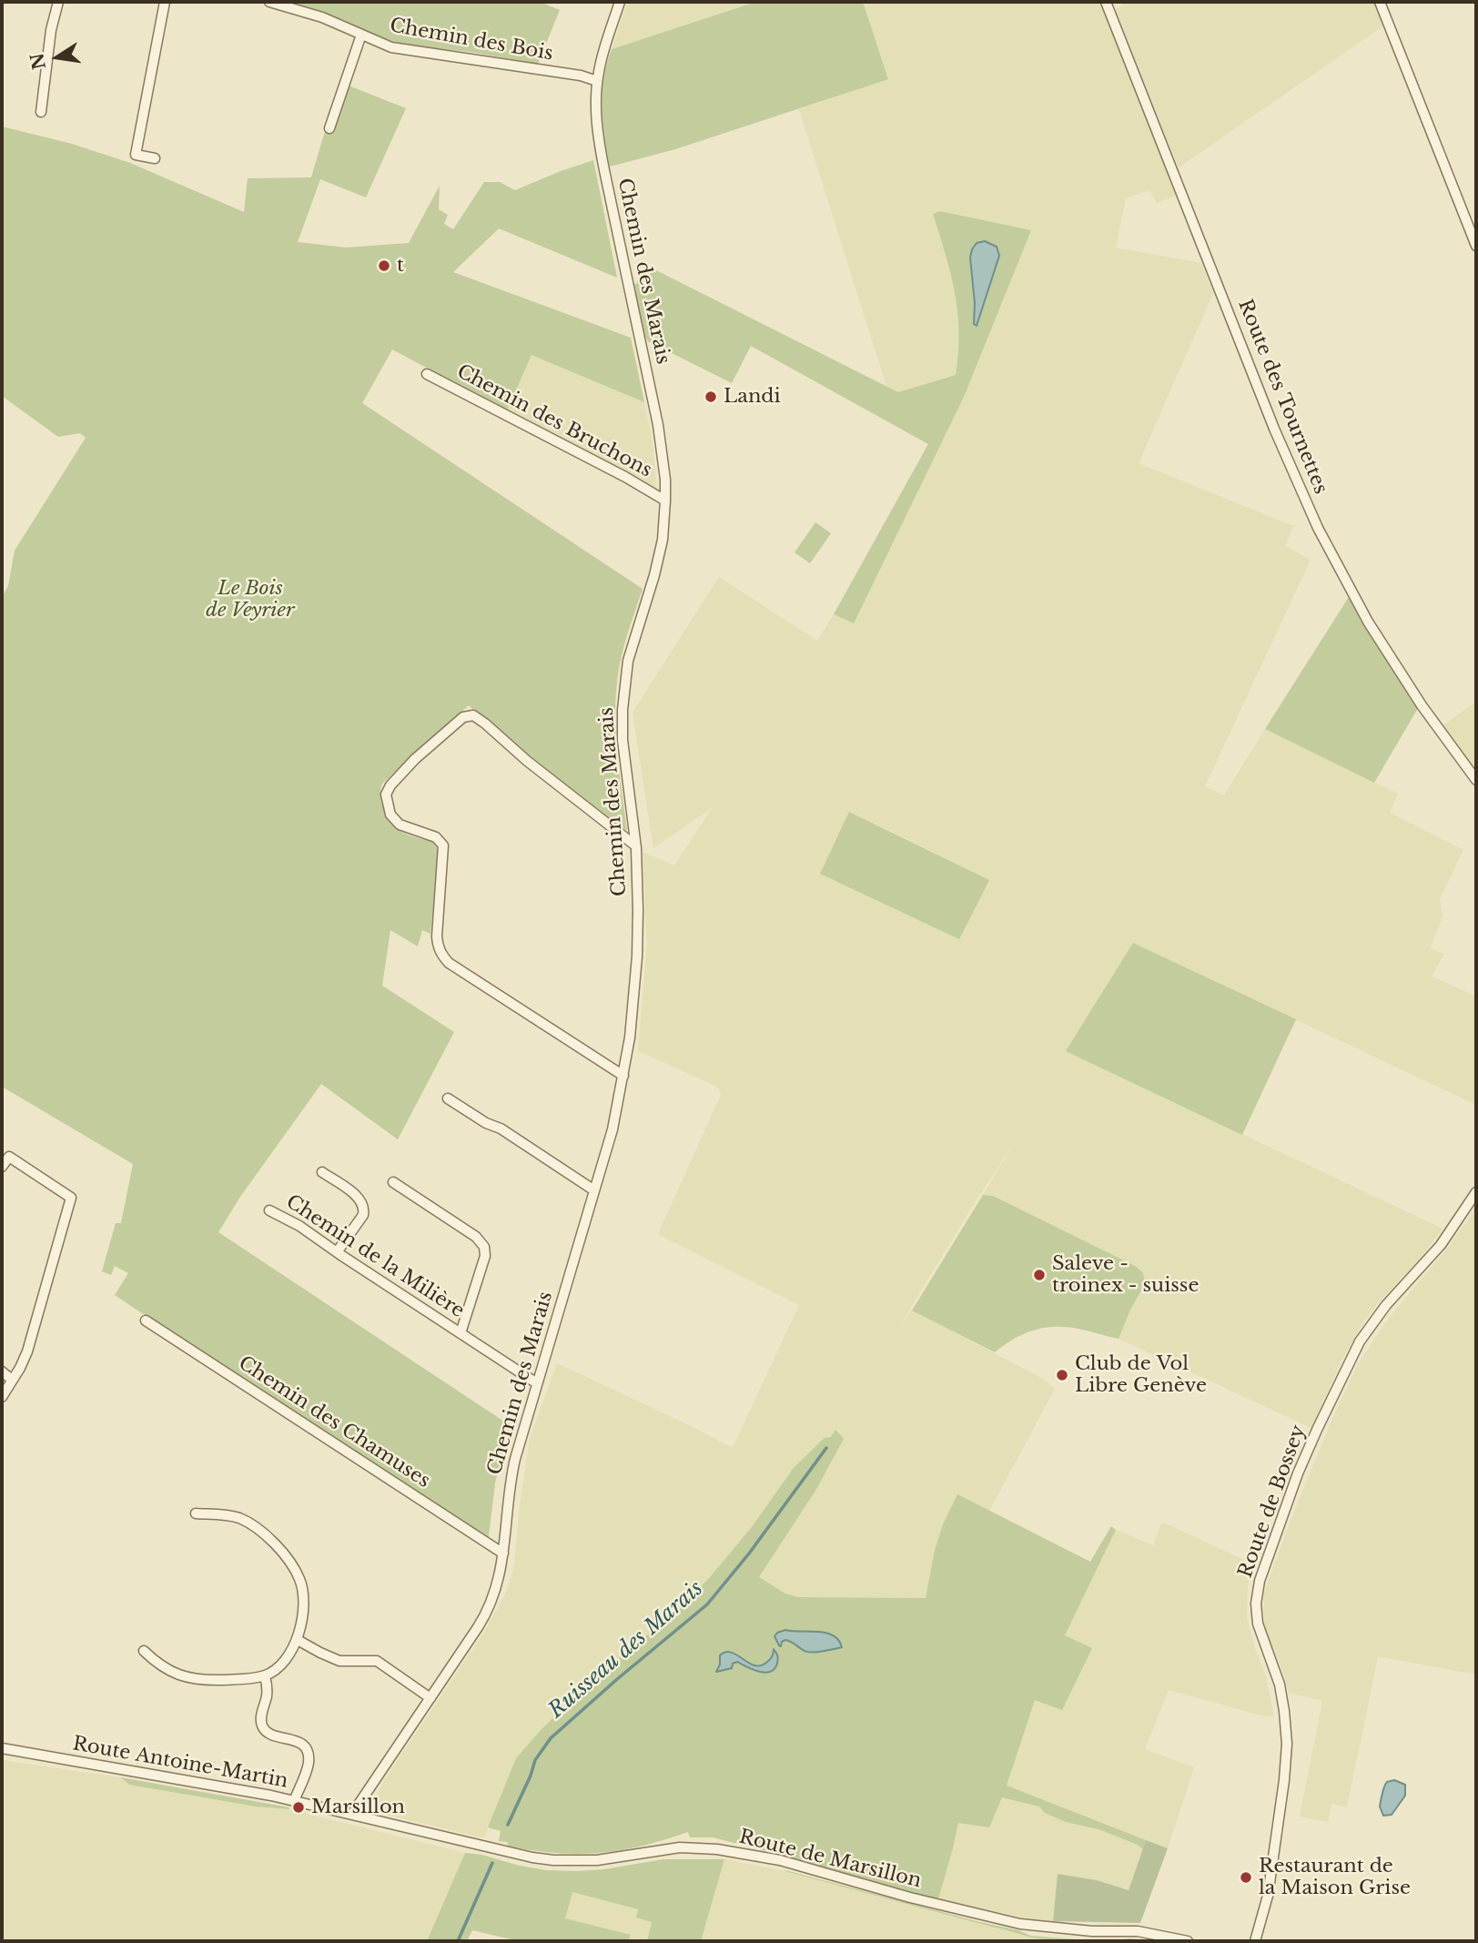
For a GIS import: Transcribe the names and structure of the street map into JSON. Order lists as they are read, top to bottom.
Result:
{
  "streets": {
    "street": [
      "Chemin des Bois",
      "Chemin des Marais",
      "Route des Tournettes",
      "Chemin des Bruchons",
      "Chemin de la Milière",
      "Chemin des Chamuses",
      "Route de Bossey",
      "Route Antoine-Martin",
      "Route de Marsillon"
    ]
  },
  "crossings": [
    ["Chemin des Bois", "Chemin des Marais"],
    ["Chemin des Marais", "Chemin des Bruchons"],
    ["Chemin des Marais", "Chemin de la Milière"],
    ["Chemin des Marais", "Chemin des Chamuses"],
    ["Chemin des Marais", "Route Antoine-Martin"],
    ["Chemin des Marais", "Route de Marsillon"],
    ["Route Antoine-Martin", "Route de Marsillon"]
  ],
  "water": ["Ruisseau des Marais"],
  "parks": ["Le Bois de Veyrier"],
  "places": [
    "t",
    "Landi",
    "Saleve - troinex - suisse",
    "Club de Vol Libre Genève",
    "Marsillon",
    "Restaurant de la Maison Grise"
  ],
  "north": "left"
}
